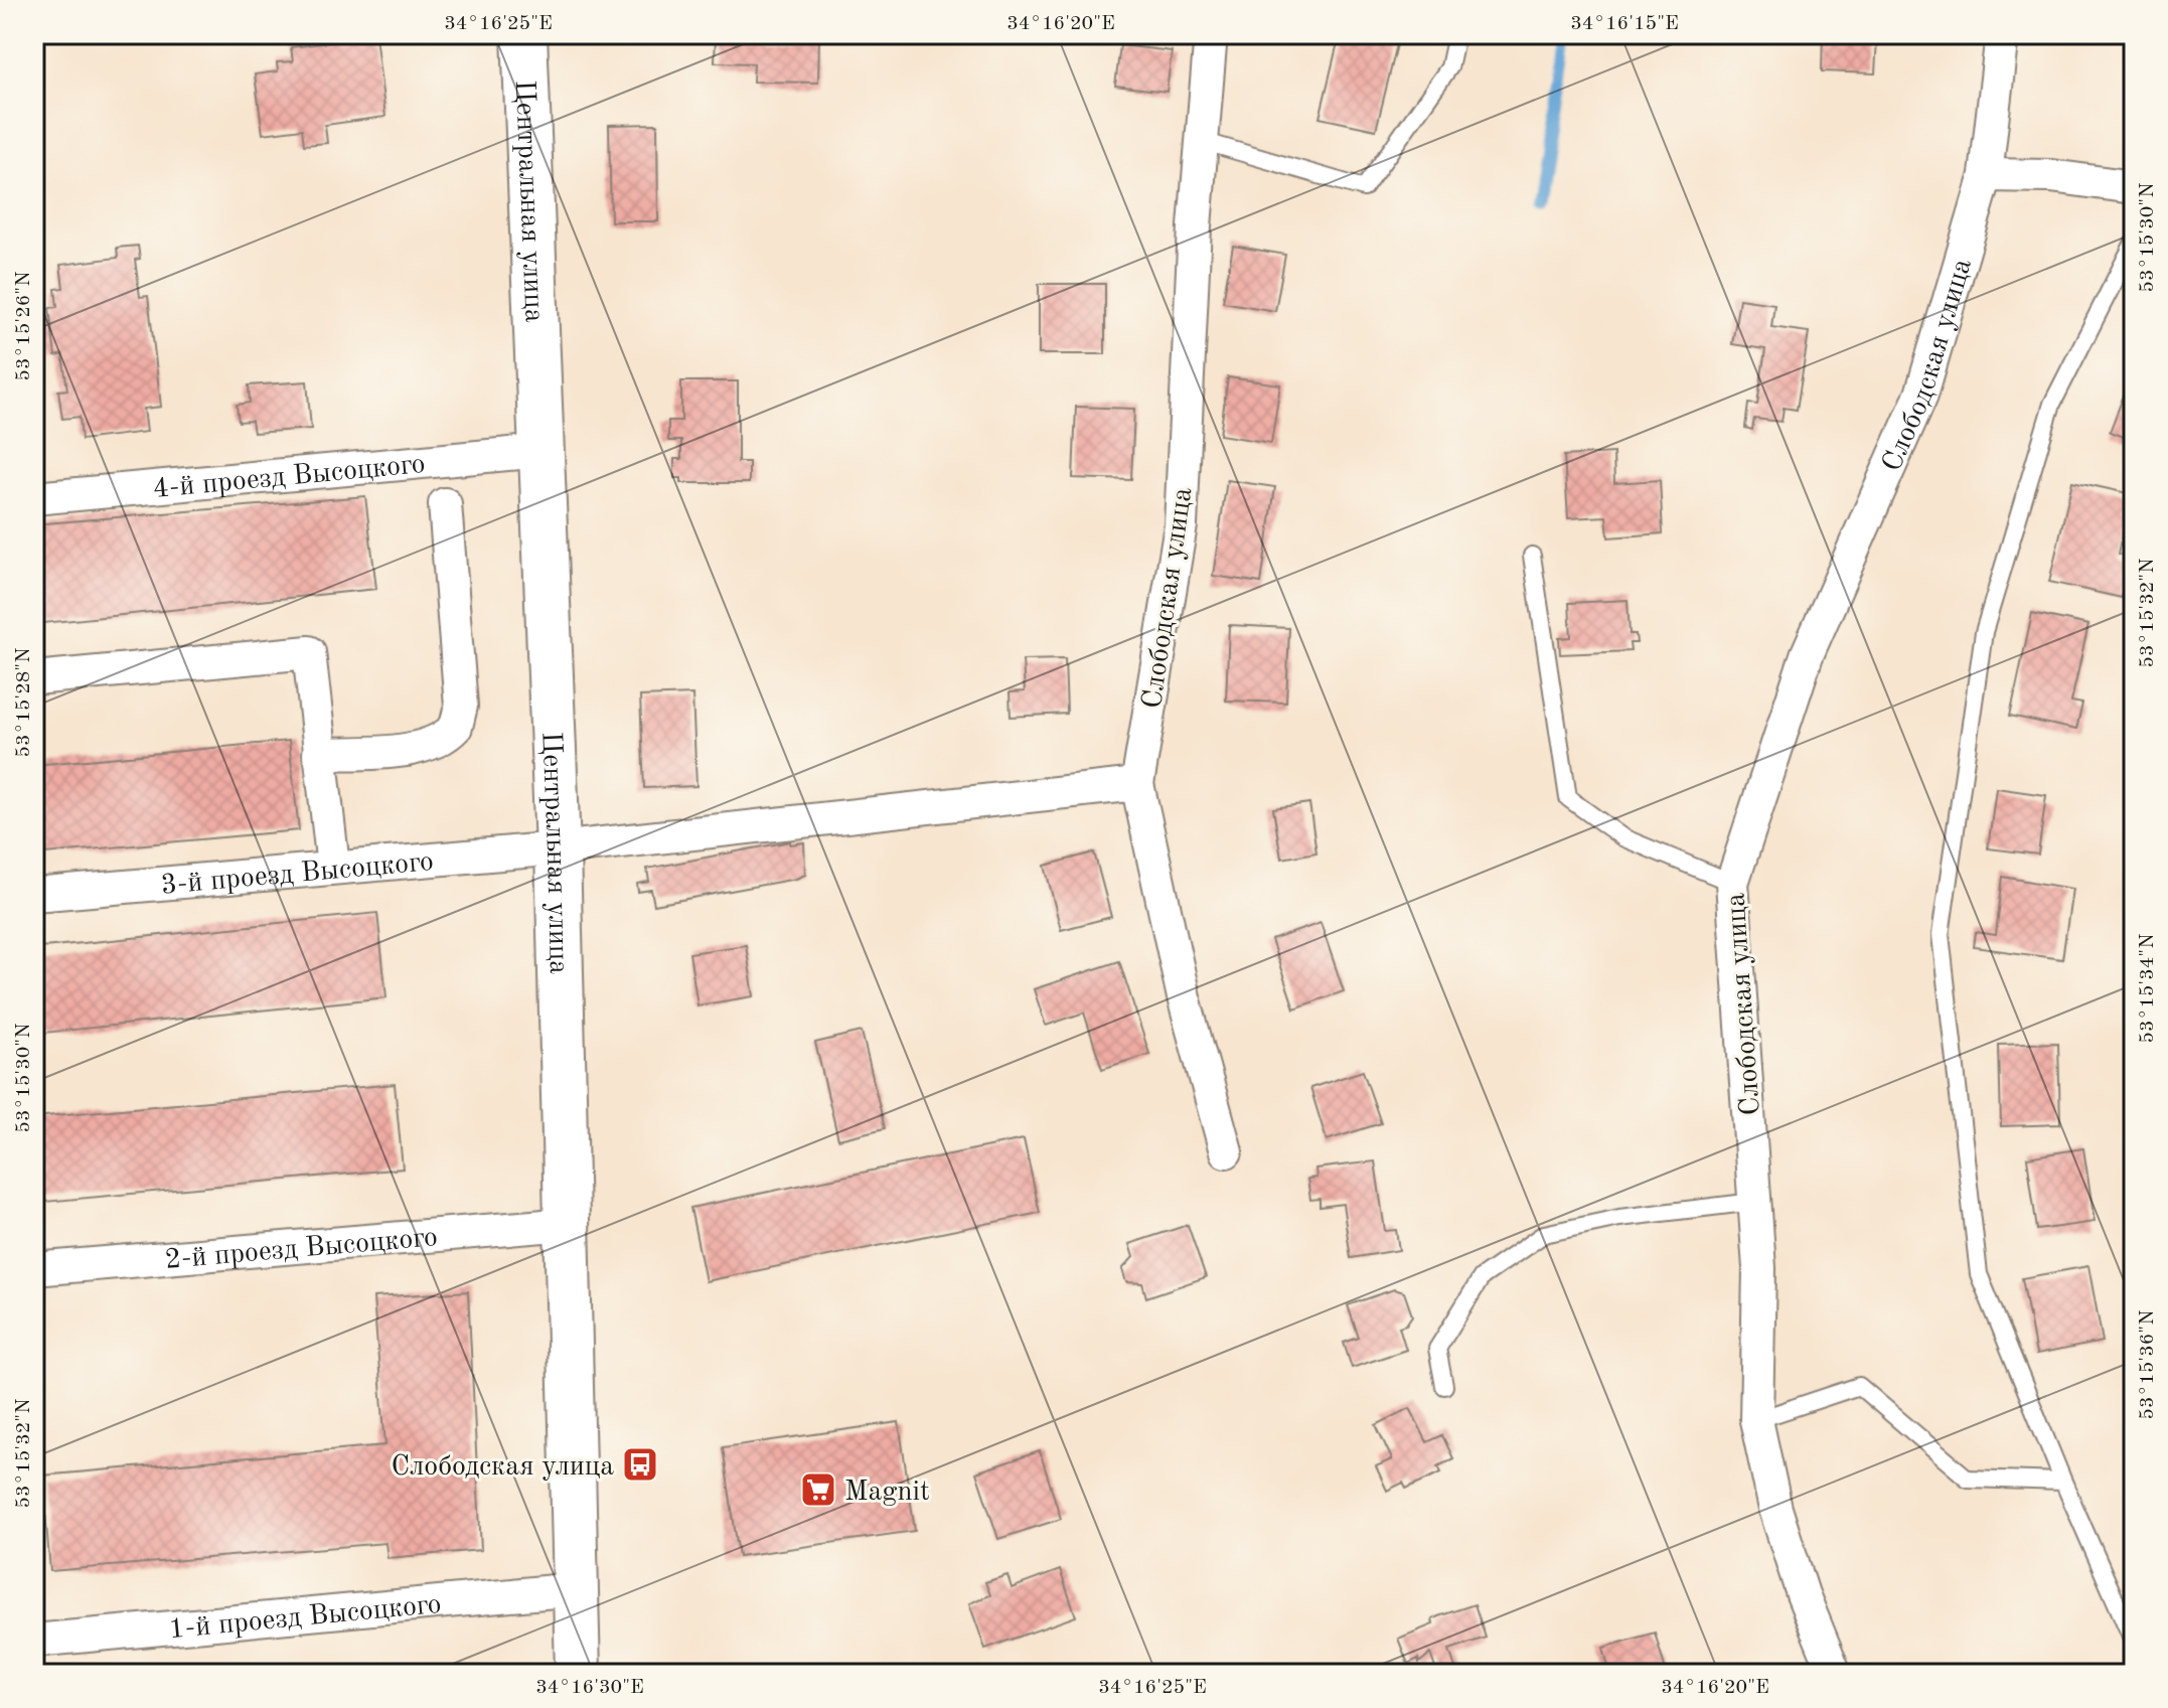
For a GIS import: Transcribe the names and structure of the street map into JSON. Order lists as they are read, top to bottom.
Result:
{
  "streets": {
    "street": [
      "Центральная улица",
      "Слободская улица",
      "4-й проезд Высоцкого",
      "3-й проезд Высоцкого",
      "2-й проезд Высоцкого",
      "1-й проезд Высоцкого"
    ]
  },
  "crossings": [
    ["Центральная улица", "4-й проезд Высоцкого"],
    ["Центральная улица", "3-й проезд Высоцкого"],
    ["Центральная улица", "2-й проезд Высоцкого"],
    ["Центральная улица", "1-й проезд Высоцкого"],
    ["Слободская улица", "3-й проезд Высоцкого"]
  ],
  "places": {
    "bus stop": ["Слободская улица"],
    "supermarket": ["Magnit"]
  },
  "coordinates": [
    "34°16'25\"E",
    "34°16'20\"E",
    "34°16'15\"E",
    "53°15'30\"N",
    "53°15'26\"N",
    "53°15'32\"N",
    "53°15'28\"N",
    "53°15'34\"N",
    "53°15'36\"N",
    "34°16'30\"E"
  ]
}
